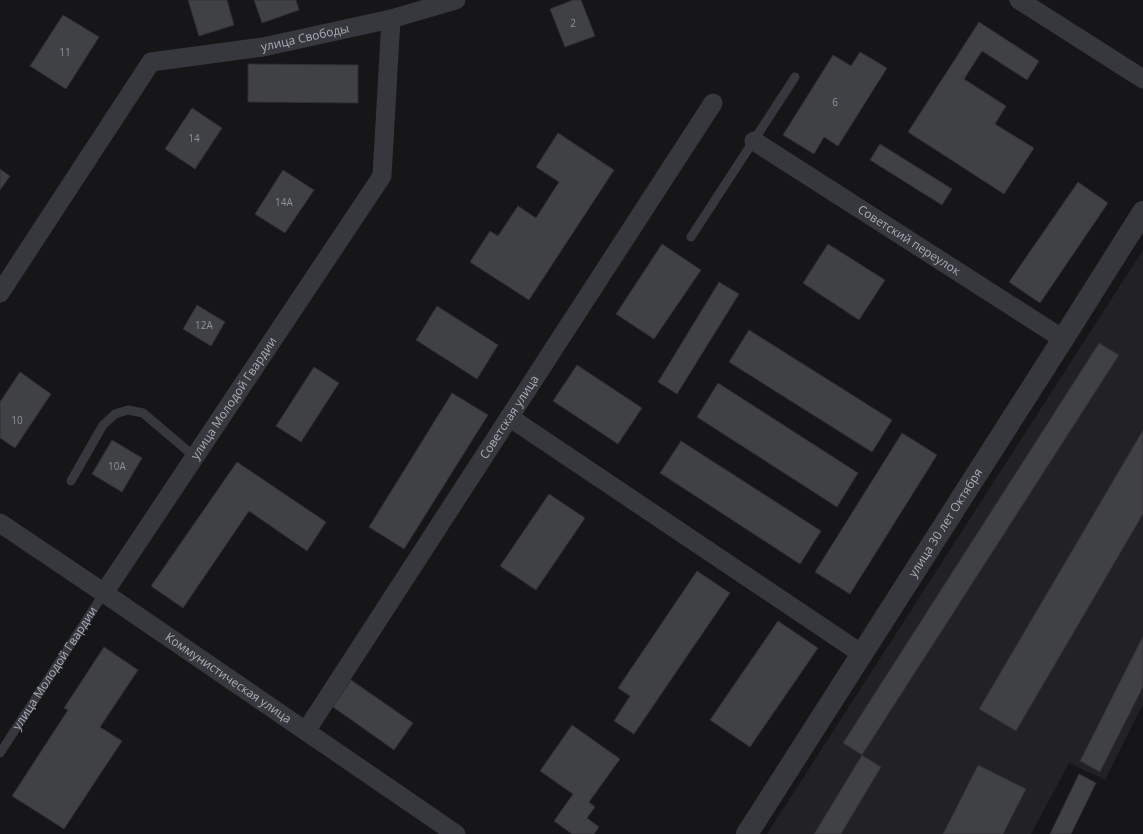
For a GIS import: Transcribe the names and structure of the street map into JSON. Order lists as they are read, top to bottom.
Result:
{
  "streets": {
    "street": [
      "улица Свободы",
      "Советский переулок",
      "улица Молодой Гвардии",
      "Советская улица",
      "улица 30 лет Октября",
      "Коммунистическая улица"
    ]
  },
  "crossings": [
    ["улица Свободы", "улица Молодой Гвардии"],
    ["Советский переулок", "улица 30 лет Октября"],
    ["улица Молодой Гвардии", "Коммунистическая улица"],
    ["Советская улица", "Коммунистическая улица"]
  ],
  "house_numbers": [
    "2",
    "11",
    "6",
    "14",
    "14А",
    "12А",
    "10",
    "10А"
  ]
}
